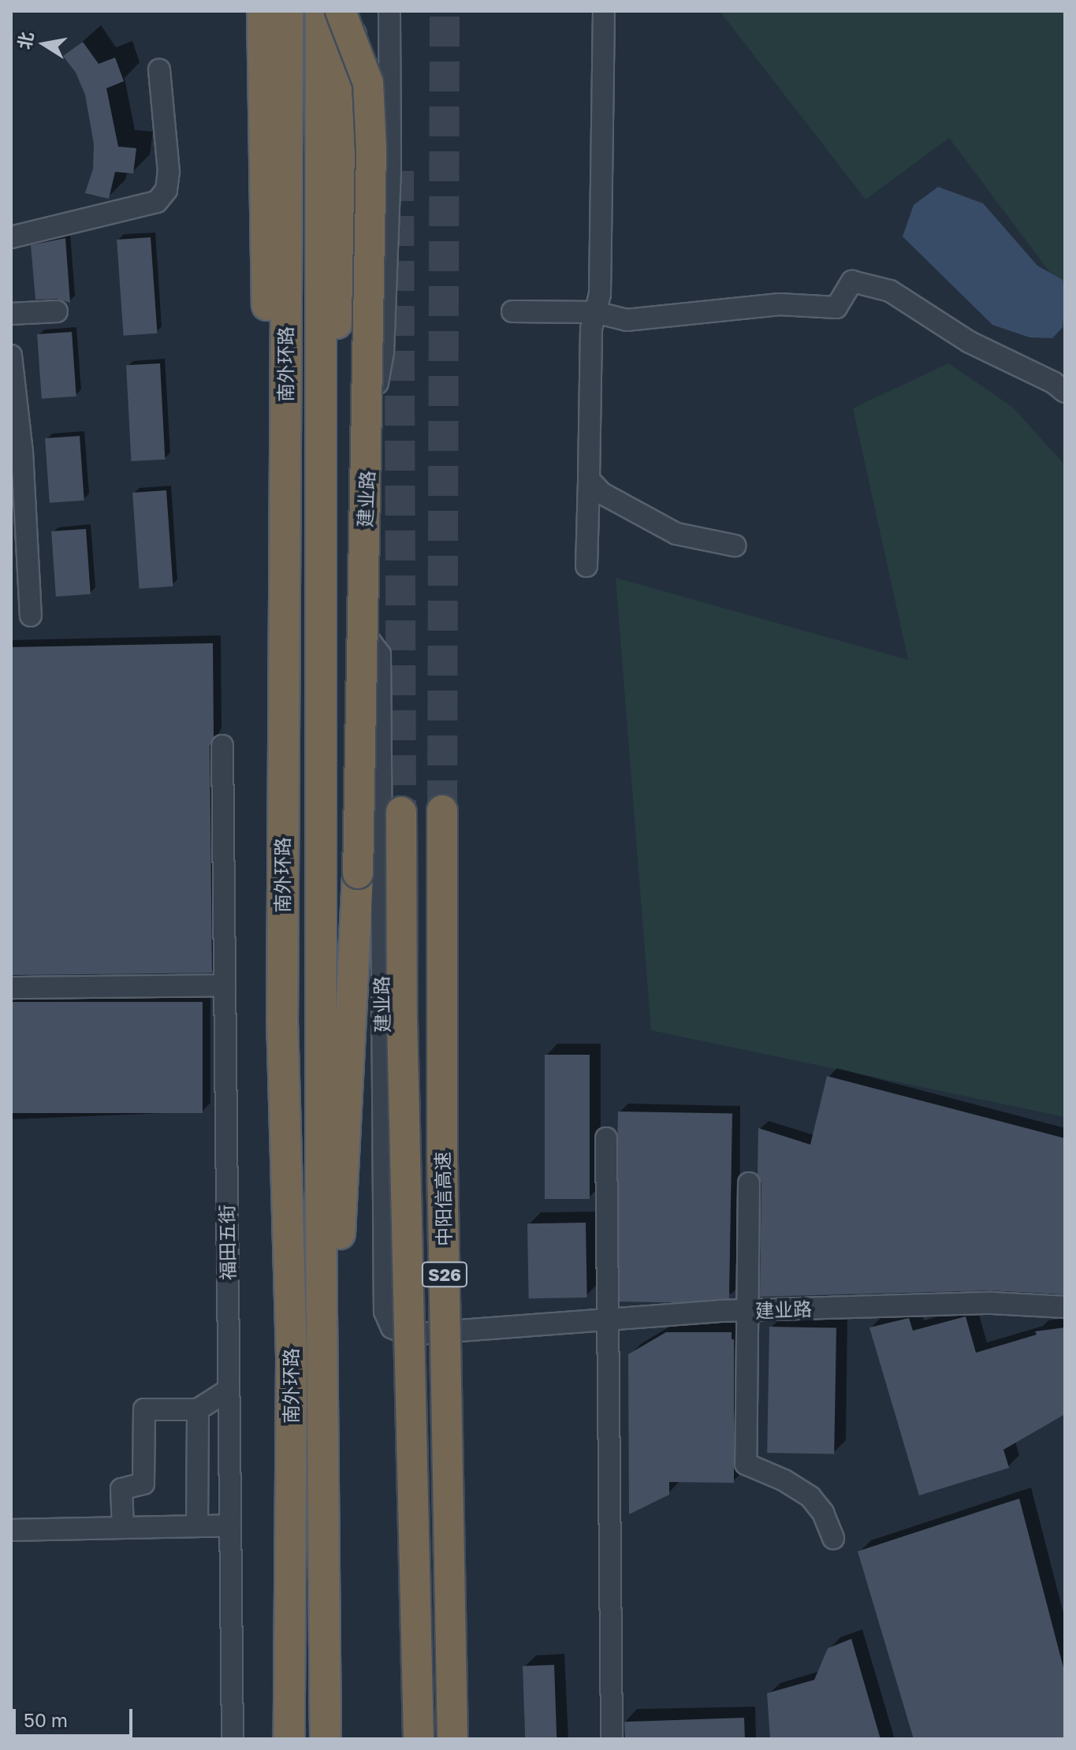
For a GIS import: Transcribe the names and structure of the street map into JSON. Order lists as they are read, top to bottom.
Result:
{
  "streets": {
    "highway": ["南外环路", "中阳信高速", "S26"],
    "street": ["建业路", "福田五街"]
  },
  "scale_bar": "50 m",
  "north": "left"
}
